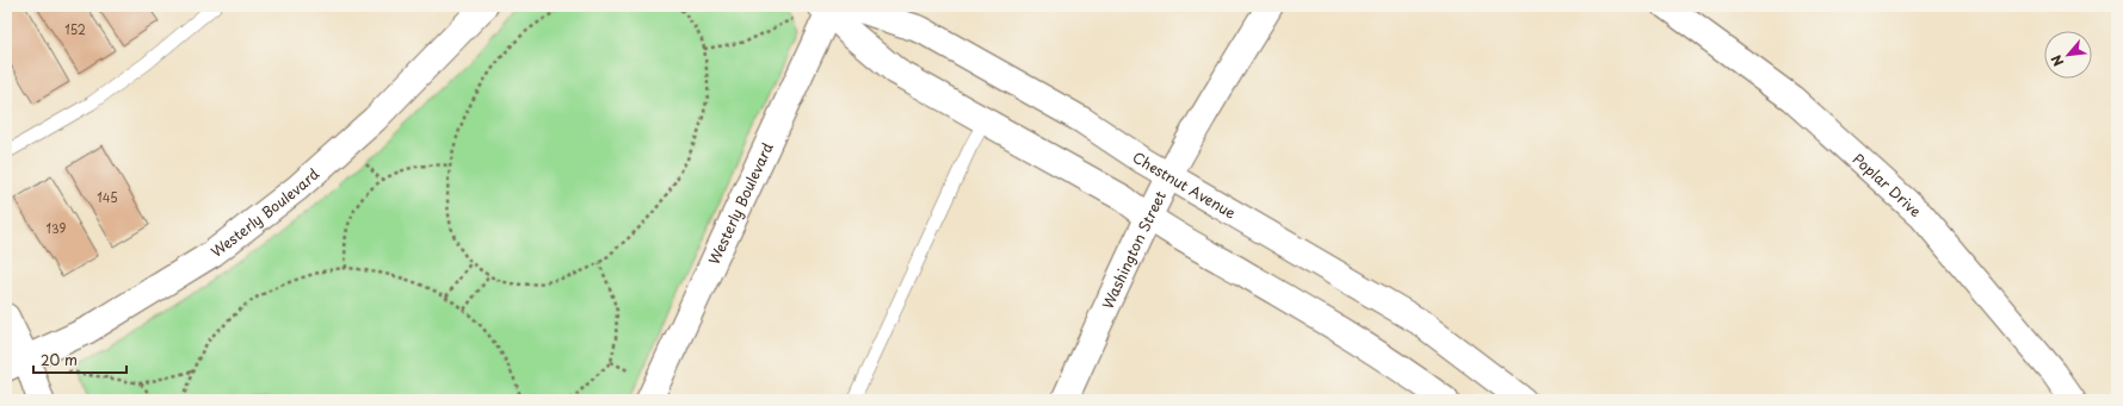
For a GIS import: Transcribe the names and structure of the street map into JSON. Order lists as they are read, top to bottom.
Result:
{
  "streets": {
    "street": [
      "Chestnut Avenue",
      "Poplar Drive",
      "Westerly Boulevard",
      "Washington Street"
    ]
  },
  "crossings": [
    ["Chestnut Avenue", "Westerly Boulevard"],
    ["Chestnut Avenue", "Washington Street"]
  ],
  "house_numbers": ["152", "145", "139"],
  "scale_bar": "20 m",
  "north": "bottom left"
}
